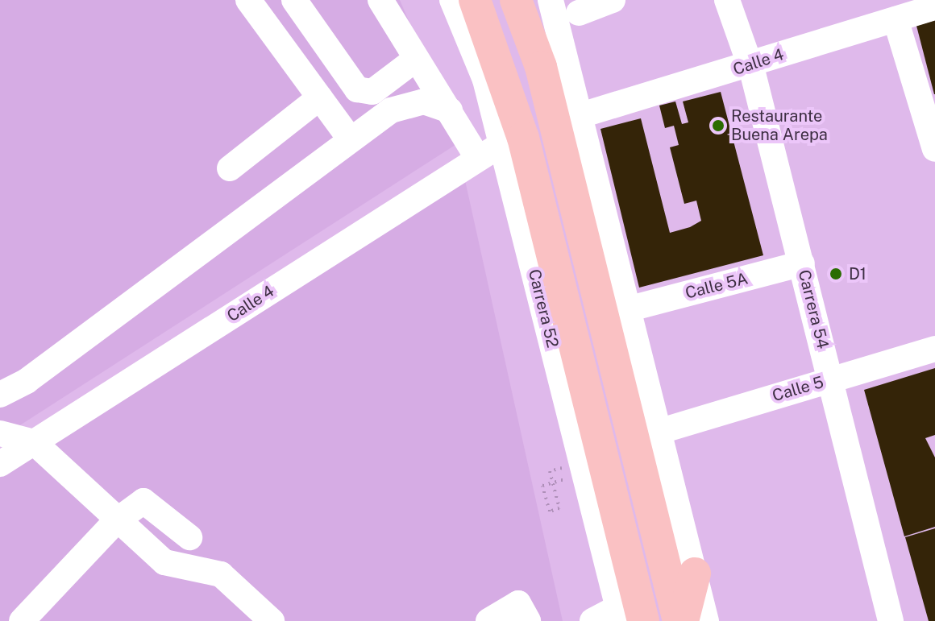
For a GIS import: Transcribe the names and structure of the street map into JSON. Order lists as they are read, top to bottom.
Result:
{
  "streets": {
    "main road": ["Carrera 52"],
    "street": [
      "Calle 4",
      "Calle 5A",
      "Carrera 54",
      "Calle 5"
    ]
  },
  "crossings": [
    ["Calle 4", "Carrera 52"],
    ["Calle 4", "Carrera 54"],
    ["Calle 5A", "Carrera 54"],
    ["Carrera 54", "Calle 5"]
  ],
  "places": ["Restaurante Buena Arepa", "D1"]
}
